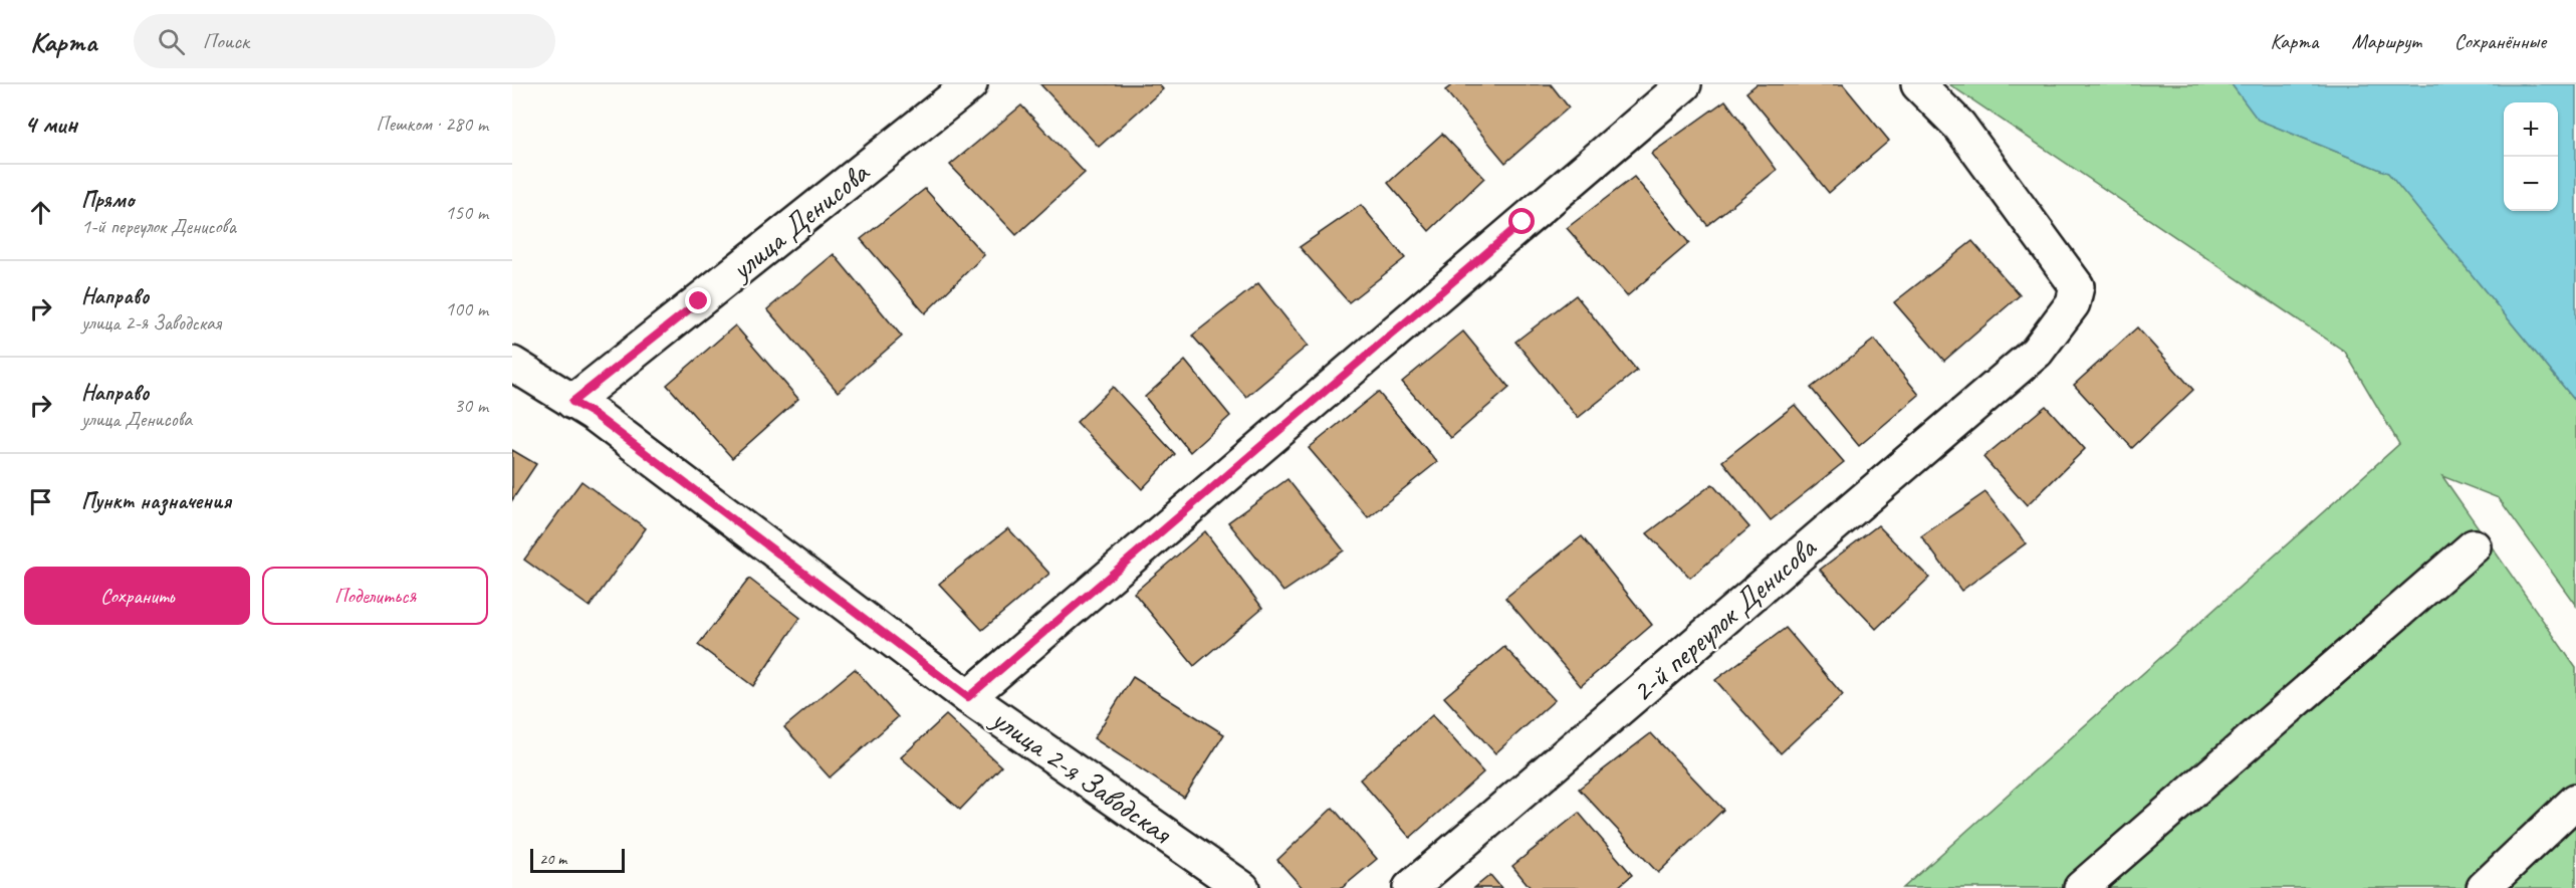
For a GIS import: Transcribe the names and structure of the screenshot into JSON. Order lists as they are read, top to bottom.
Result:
{
  "streets": {
    "street": ["улица Денисова", "2-й переулок Денисова", "улица 2-я Заводская"]
  },
  "crossings": [
    ["улица Денисова", "улица 2-я Заводская"]
  ],
  "scale_bar": "20 m",
  "page": {
    "header": "Карта",
    "search": "Поиск",
    "nav": ["Карта", "Маршрут", "Сохранённые"],
    "heading": ["4 мин", "Пешком · 280 m"],
    "map_buttons": ["+", "−"],
    "list": [
      ["Прямо", "1-й переулок Денисова", "150 m"],
      ["Направо", "улица 2-я Заводская", "100 m"],
      ["Направо", "улица Денисова", "30 m"],
      "Пункт назначения"
    ],
    "buttons": ["Сохранить", "Поделиться"],
    "scale": "20 m"
  }
}
